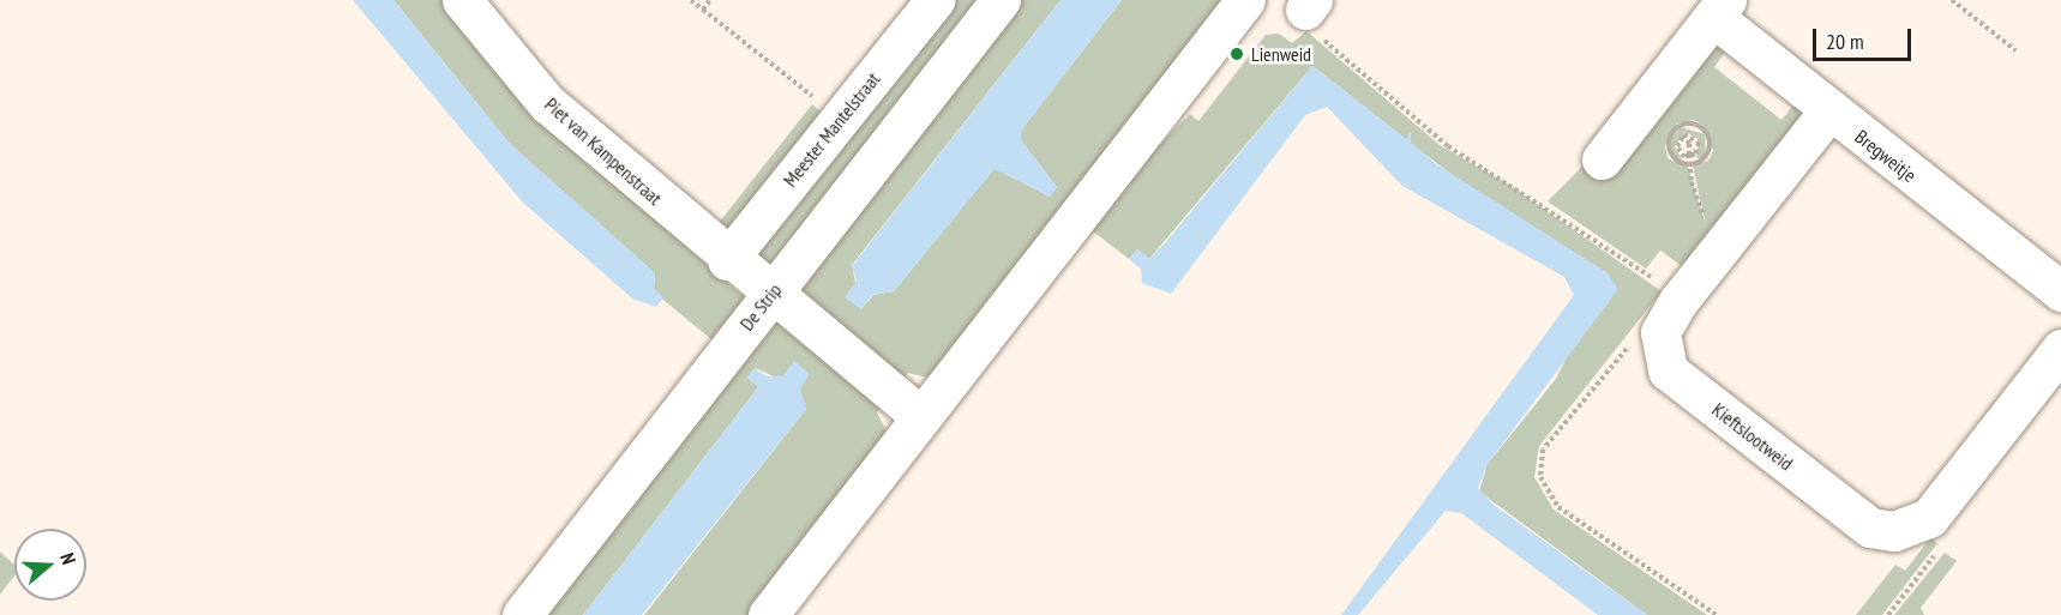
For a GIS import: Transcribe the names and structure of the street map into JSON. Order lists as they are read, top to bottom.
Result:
{
  "streets": {
    "street": [
      "Meester Mantelstraat",
      "Piet van Kampenstraat",
      "Bregweitje",
      "De Strip",
      "Kieftslootweid"
    ]
  },
  "crossings": [
    ["Meester Mantelstraat", "Piet van Kampenstraat"],
    ["Piet van Kampenstraat", "De Strip"]
  ],
  "places": ["Lienweid"],
  "scale_bar": "20 m",
  "north": "right"
}
